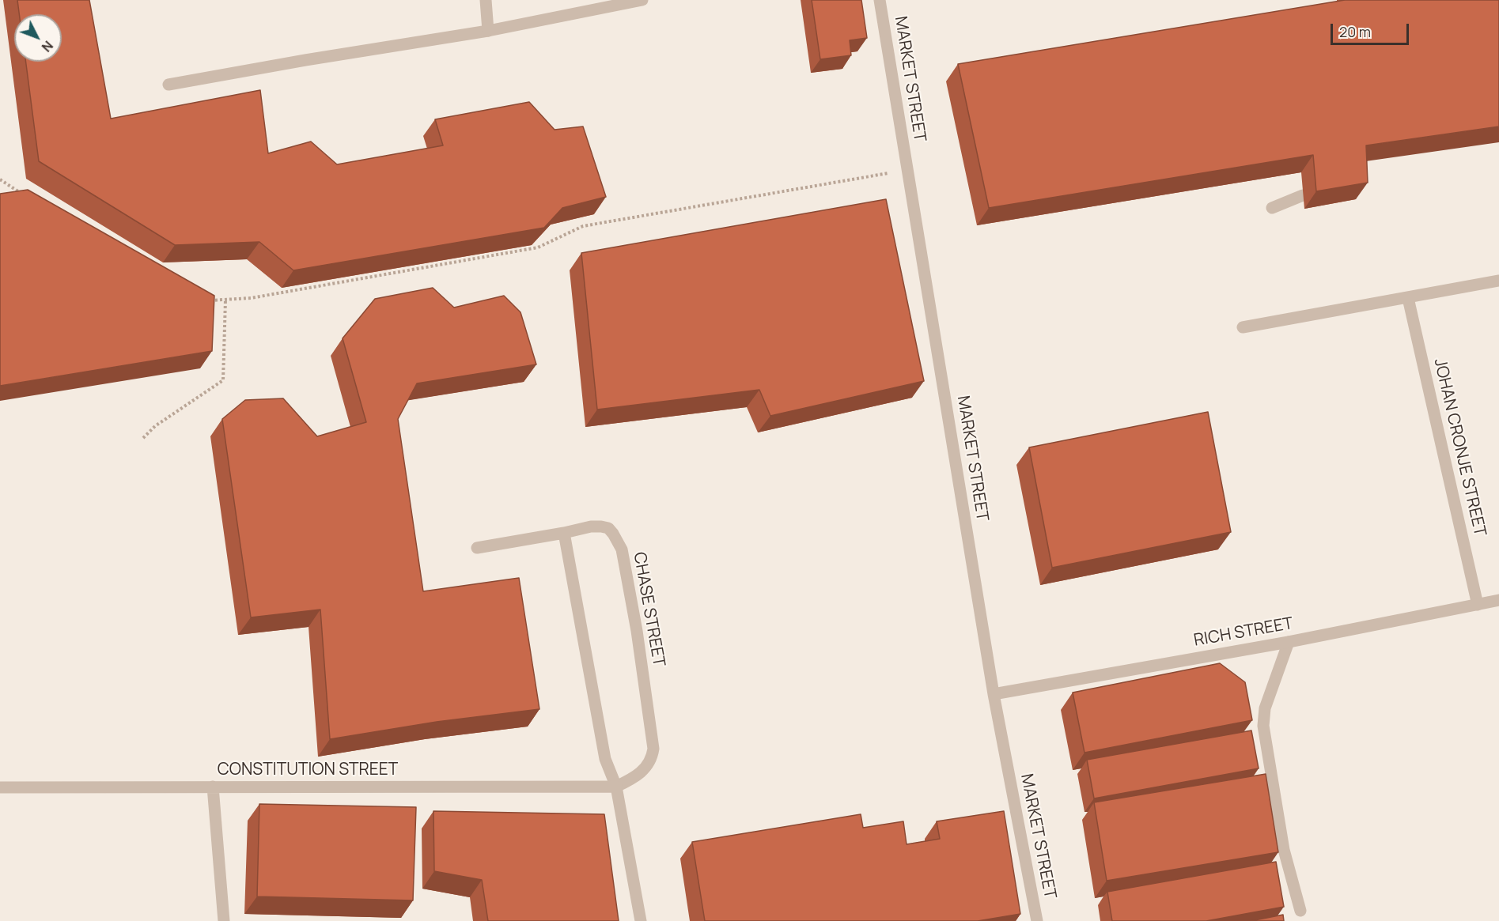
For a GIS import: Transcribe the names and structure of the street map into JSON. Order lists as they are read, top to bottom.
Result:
{
  "streets": {
    "street": [
      "MARKET STREET",
      "JOHAN CRONJE STREET",
      "CHASE STREET",
      "RICH STREET",
      "CONSTITUTION STREET"
    ]
  },
  "crossings": [
    ["MARKET STREET", "RICH STREET"],
    ["JOHAN CRONJE STREET", "RICH STREET"],
    ["CHASE STREET", "CONSTITUTION STREET"]
  ],
  "scale_bar": "20 m",
  "north": "bottom right"
}
